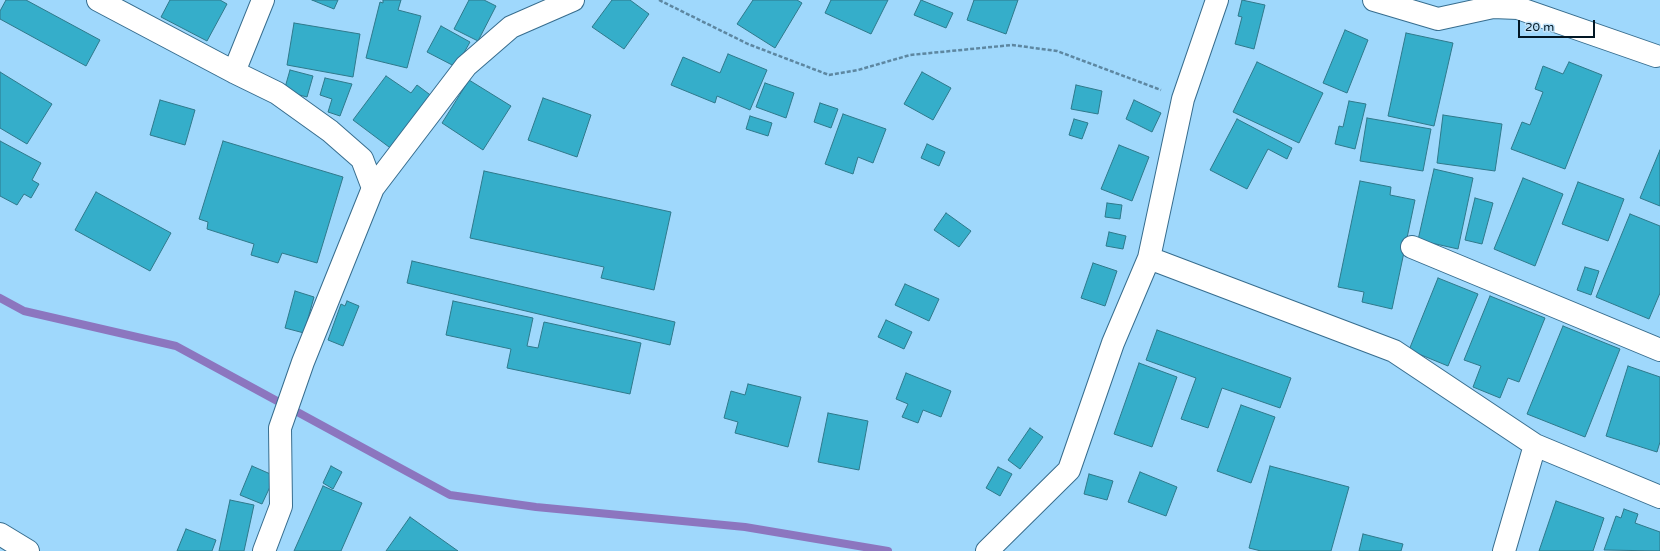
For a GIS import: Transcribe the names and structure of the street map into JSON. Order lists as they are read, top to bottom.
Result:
{
  "scale_bar": "20 m"
}
